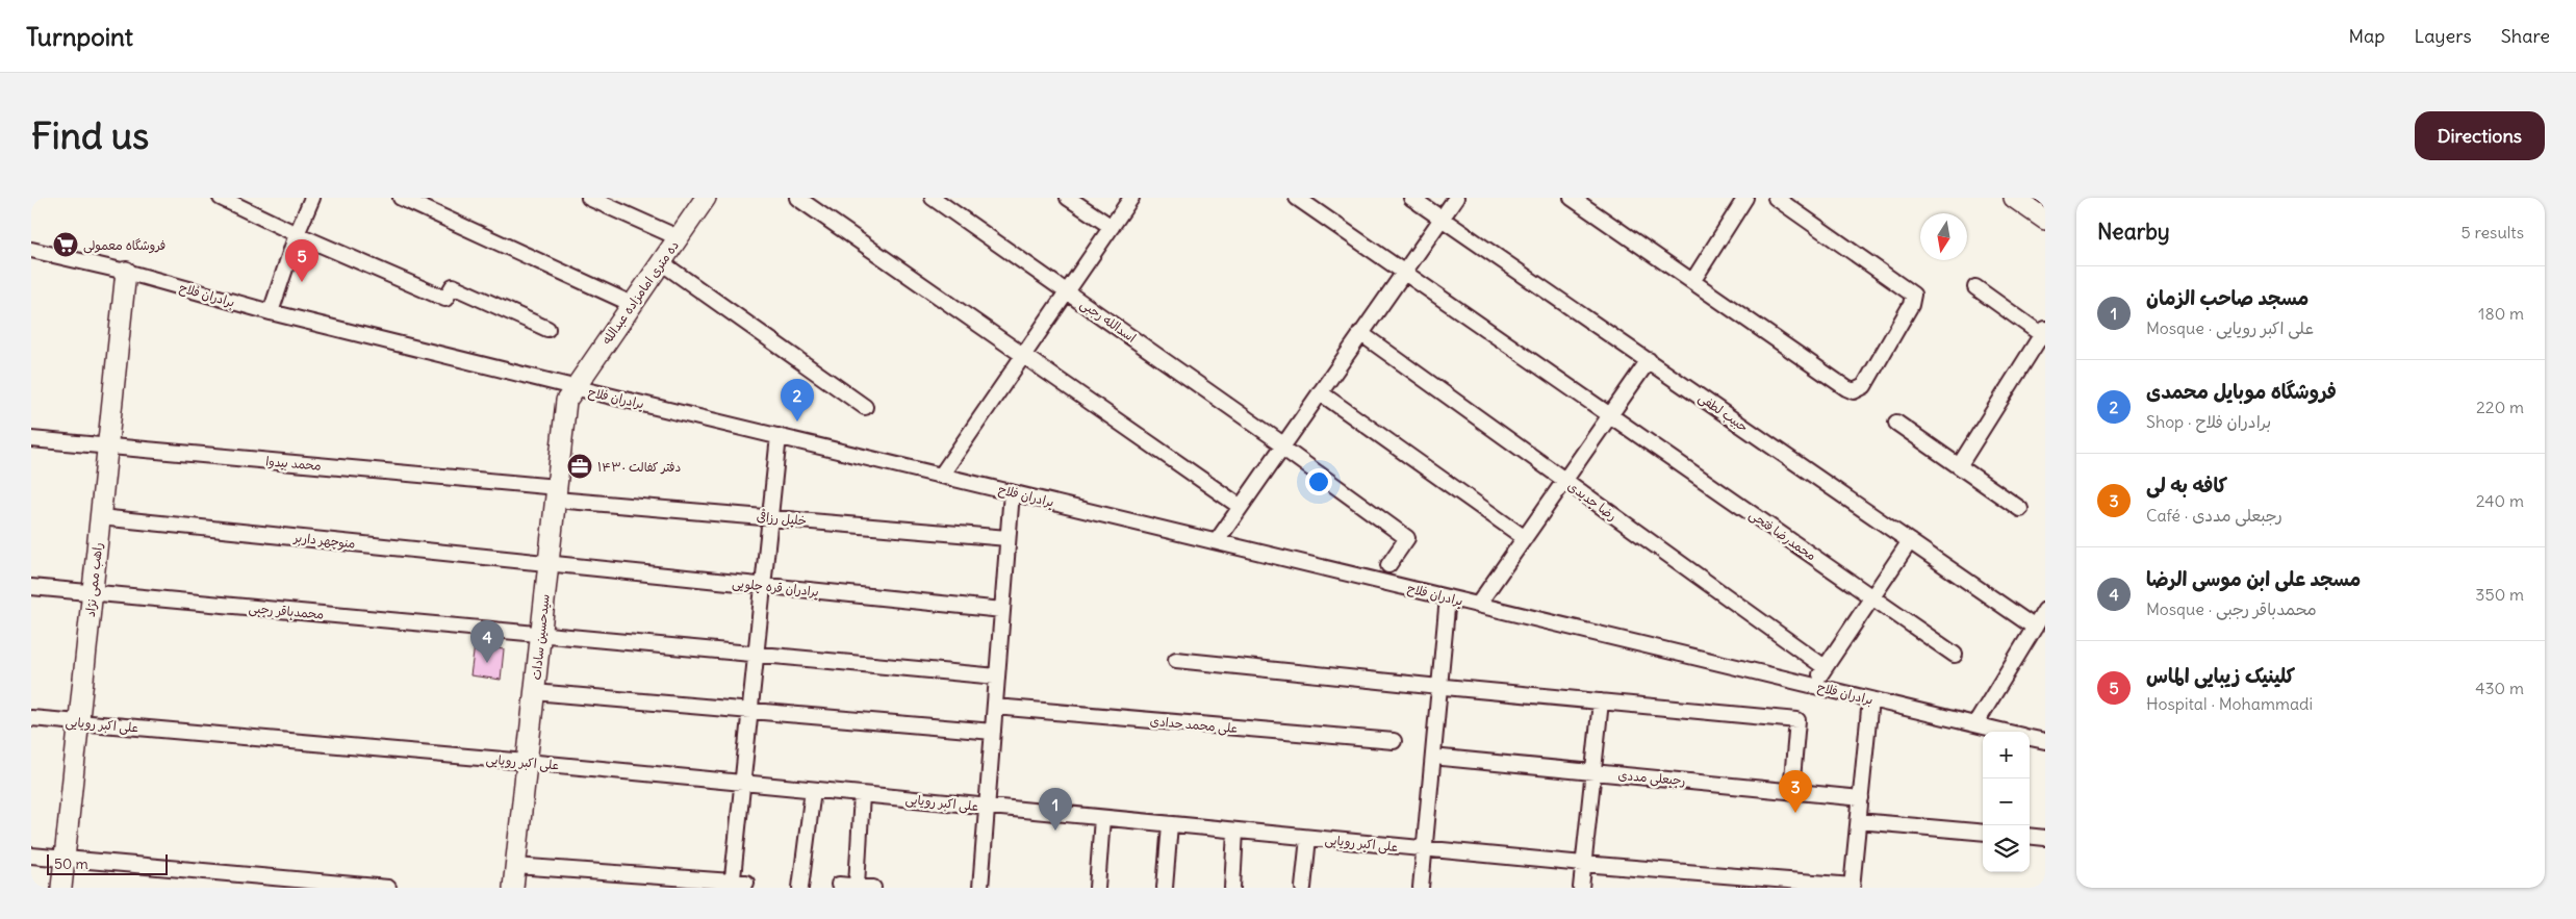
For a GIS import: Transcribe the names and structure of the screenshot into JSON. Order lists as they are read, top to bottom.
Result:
{
  "streets": {
    "main road": ["ده متری امامزاده عبدالله", "راهب ممی نژاد", "سیدحسین سادات"],
    "street": [
      "برادران فلاح",
      "اسدالله رجبی",
      "حبیب لطفی",
      "محمد بیدوا",
      "رضا جدیدی",
      "خلیل رزاقی",
      "محمدرضا فتحی",
      "منوچهر داربر",
      "برادران قره چلویی",
      "محمدباقر رجبی",
      "علی اکبر رویایی",
      "علی محمد حدادی",
      "رجبعلی مددی"
    ]
  },
  "crossings": [
    ["ده متری امامزاده عبدالله", "برادران فلاح"],
    ["ده متری امامزاده عبدالله", "سیدحسین سادات"],
    ["برادران فلاح", "راهب ممی نژاد"],
    ["برادران فلاح", "سیدحسین سادات"],
    ["محمد بیدوا", "خلیل رزاقی"],
    ["محمد بیدوا", "راهب ممی نژاد"],
    ["محمد بیدوا", "سیدحسین سادات"],
    ["خلیل رزاقی", "سیدحسین سادات"],
    ["منوچهر داربر", "راهب ممی نژاد"],
    ["منوچهر داربر", "برادران قره چلویی"],
    ["منوچهر داربر", "سیدحسین سادات"],
    ["راهب ممی نژاد", "محمدباقر رجبی"],
    ["راهب ممی نژاد", "علی اکبر رویایی"],
    ["برادران قره چلویی", "سیدحسین سادات"],
    ["محمدباقر رجبی", "سیدحسین سادات"],
    ["سیدحسین سادات", "علی اکبر رویایی"]
  ],
  "places": {
    "supermarket": ["فروشگاه معمولی"],
    "office": ["دفتر کفالت ۱۴۳۰"]
  },
  "scale_bar": "50 m",
  "north": "bottom",
  "page": {
    "header": "Turnpoint",
    "nav": ["Map", "Layers", "Share"],
    "buttons": "Directions",
    "title": "Find us",
    "heading": ["Nearby", "5 results"],
    "pins": [
      "5",
      "2",
      "4",
      "3",
      "1"
    ],
    "list": [
      {
        "mark": "1",
        "name": "مسجد صاحب الزمان",
        "note": "Mosque · علی اکبر رویایی",
        "value": "180 m"
      },
      {
        "mark": "2",
        "name": "فروشگاه موبایل محمدی",
        "note": "Shop · برادران فلاح",
        "value": "220 m"
      },
      {
        "mark": "3",
        "name": "کافه به لی",
        "note": "Café · رجبعلی مددی",
        "value": "240 m"
      },
      {
        "mark": "4",
        "name": "مسجد علی ابن موسی الرضا",
        "note": "Mosque · محمدباقر رجبی",
        "value": "350 m"
      },
      {
        "mark": "5",
        "name": "کلینیک زیبایی الماس",
        "note": "Hospital · Mohammadi",
        "value": "430 m"
      }
    ],
    "map_buttons": ["+", "−"],
    "scale": "50 m"
  }
}
